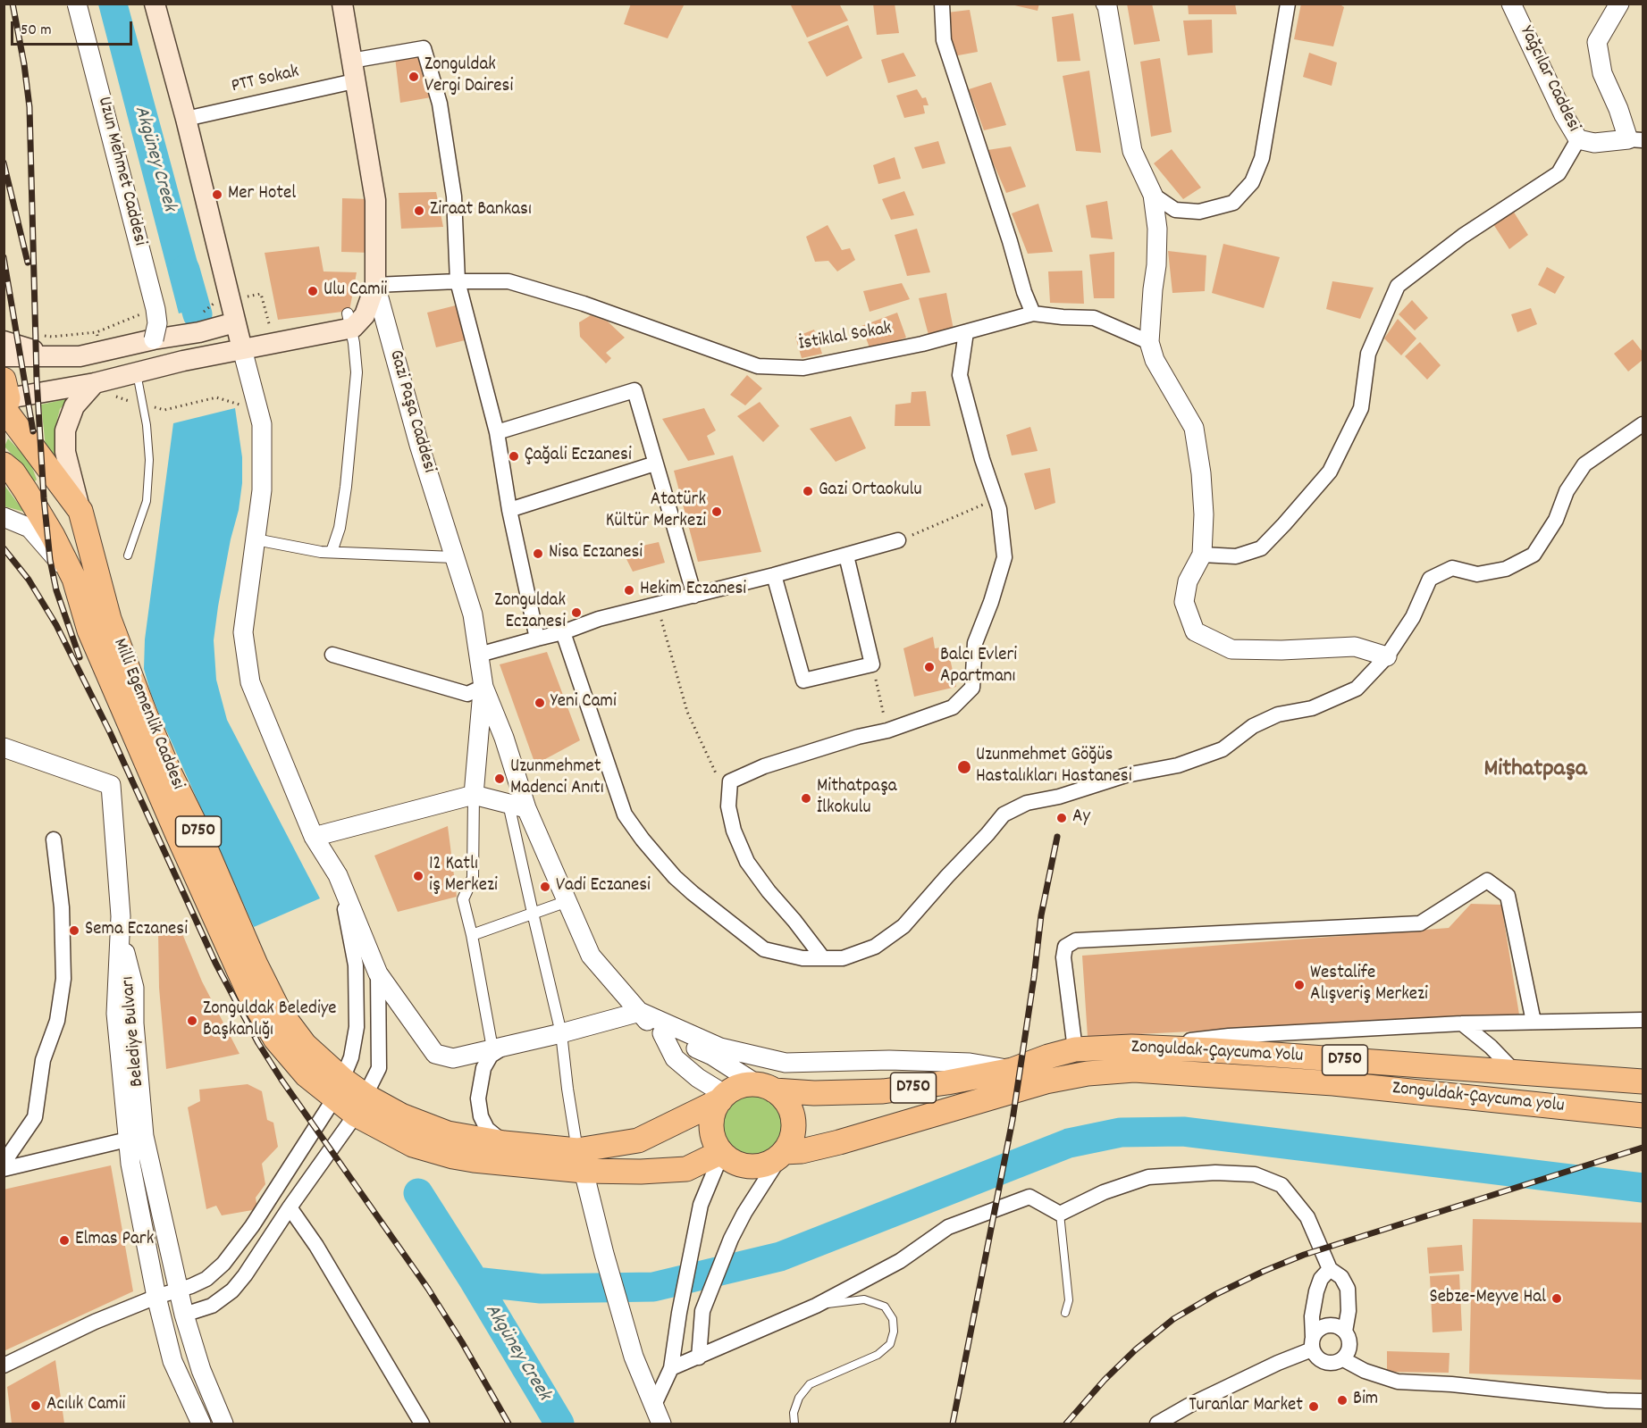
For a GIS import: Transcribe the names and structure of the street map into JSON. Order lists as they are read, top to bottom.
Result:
{
  "streets": {
    "highway": [
      "Milli Egemenlik Caddesi",
      "D750",
      "Zonguldak-Çaycuma Yolu",
      "Zonguldak-Çaycuma yolu"
    ],
    "main road": ["Gazi Paşa Caddesi"],
    "street": [
      "Yağcılar Caddesi",
      "PTT Sokak",
      "Uzun Mehmet Caddesi",
      "İstiklal Sokak",
      "Belediye Bulvarı"
    ]
  },
  "crossings": [
    ["PTT Sokak", "Gazi Paşa Caddesi"],
    ["İstiklal Sokak", "Gazi Paşa Caddesi"],
    ["Milli Egemenlik Caddesi", "D750"],
    ["D750", "Zonguldak-Çaycuma Yolu"],
    ["D750", "Zonguldak-Çaycuma yolu"]
  ],
  "districts": ["Mithatpaşa"],
  "water": ["Akgüney Creek"],
  "places": [
    "Zonguldak Vergi Dairesi",
    "Mer Hotel",
    "Ziraat Bankası",
    "Ulu Camii",
    "Çağali Eczanesi",
    "Gazi Ortaokulu",
    "Atatürk Kültür Merkezi",
    "Nisa Eczanesi",
    "Hekim Eczanesi",
    "Zonguldak Eczanesi",
    "Balcı Evleri Apartmanı",
    "Yeni Cami",
    "Uzunmehmet Göğüs Hastalıkları Hastanesi",
    "Uzunmehmet Madenci Anıtı",
    "Mithatpaşa İlkokulu",
    "Ay",
    "12 Katlı iş Merkezi",
    "Vadi Eczanesi",
    "Sema Eczanesi",
    "Westalife Alışveriş Merkezi",
    "Zonguldak Belediye Başkanlığı",
    "Elmas Park",
    "Sebze-Meyve Hal",
    "Bim",
    "Acılık Camii",
    "Turanlar Market"
  ],
  "scale_bar": "50 m"
}
